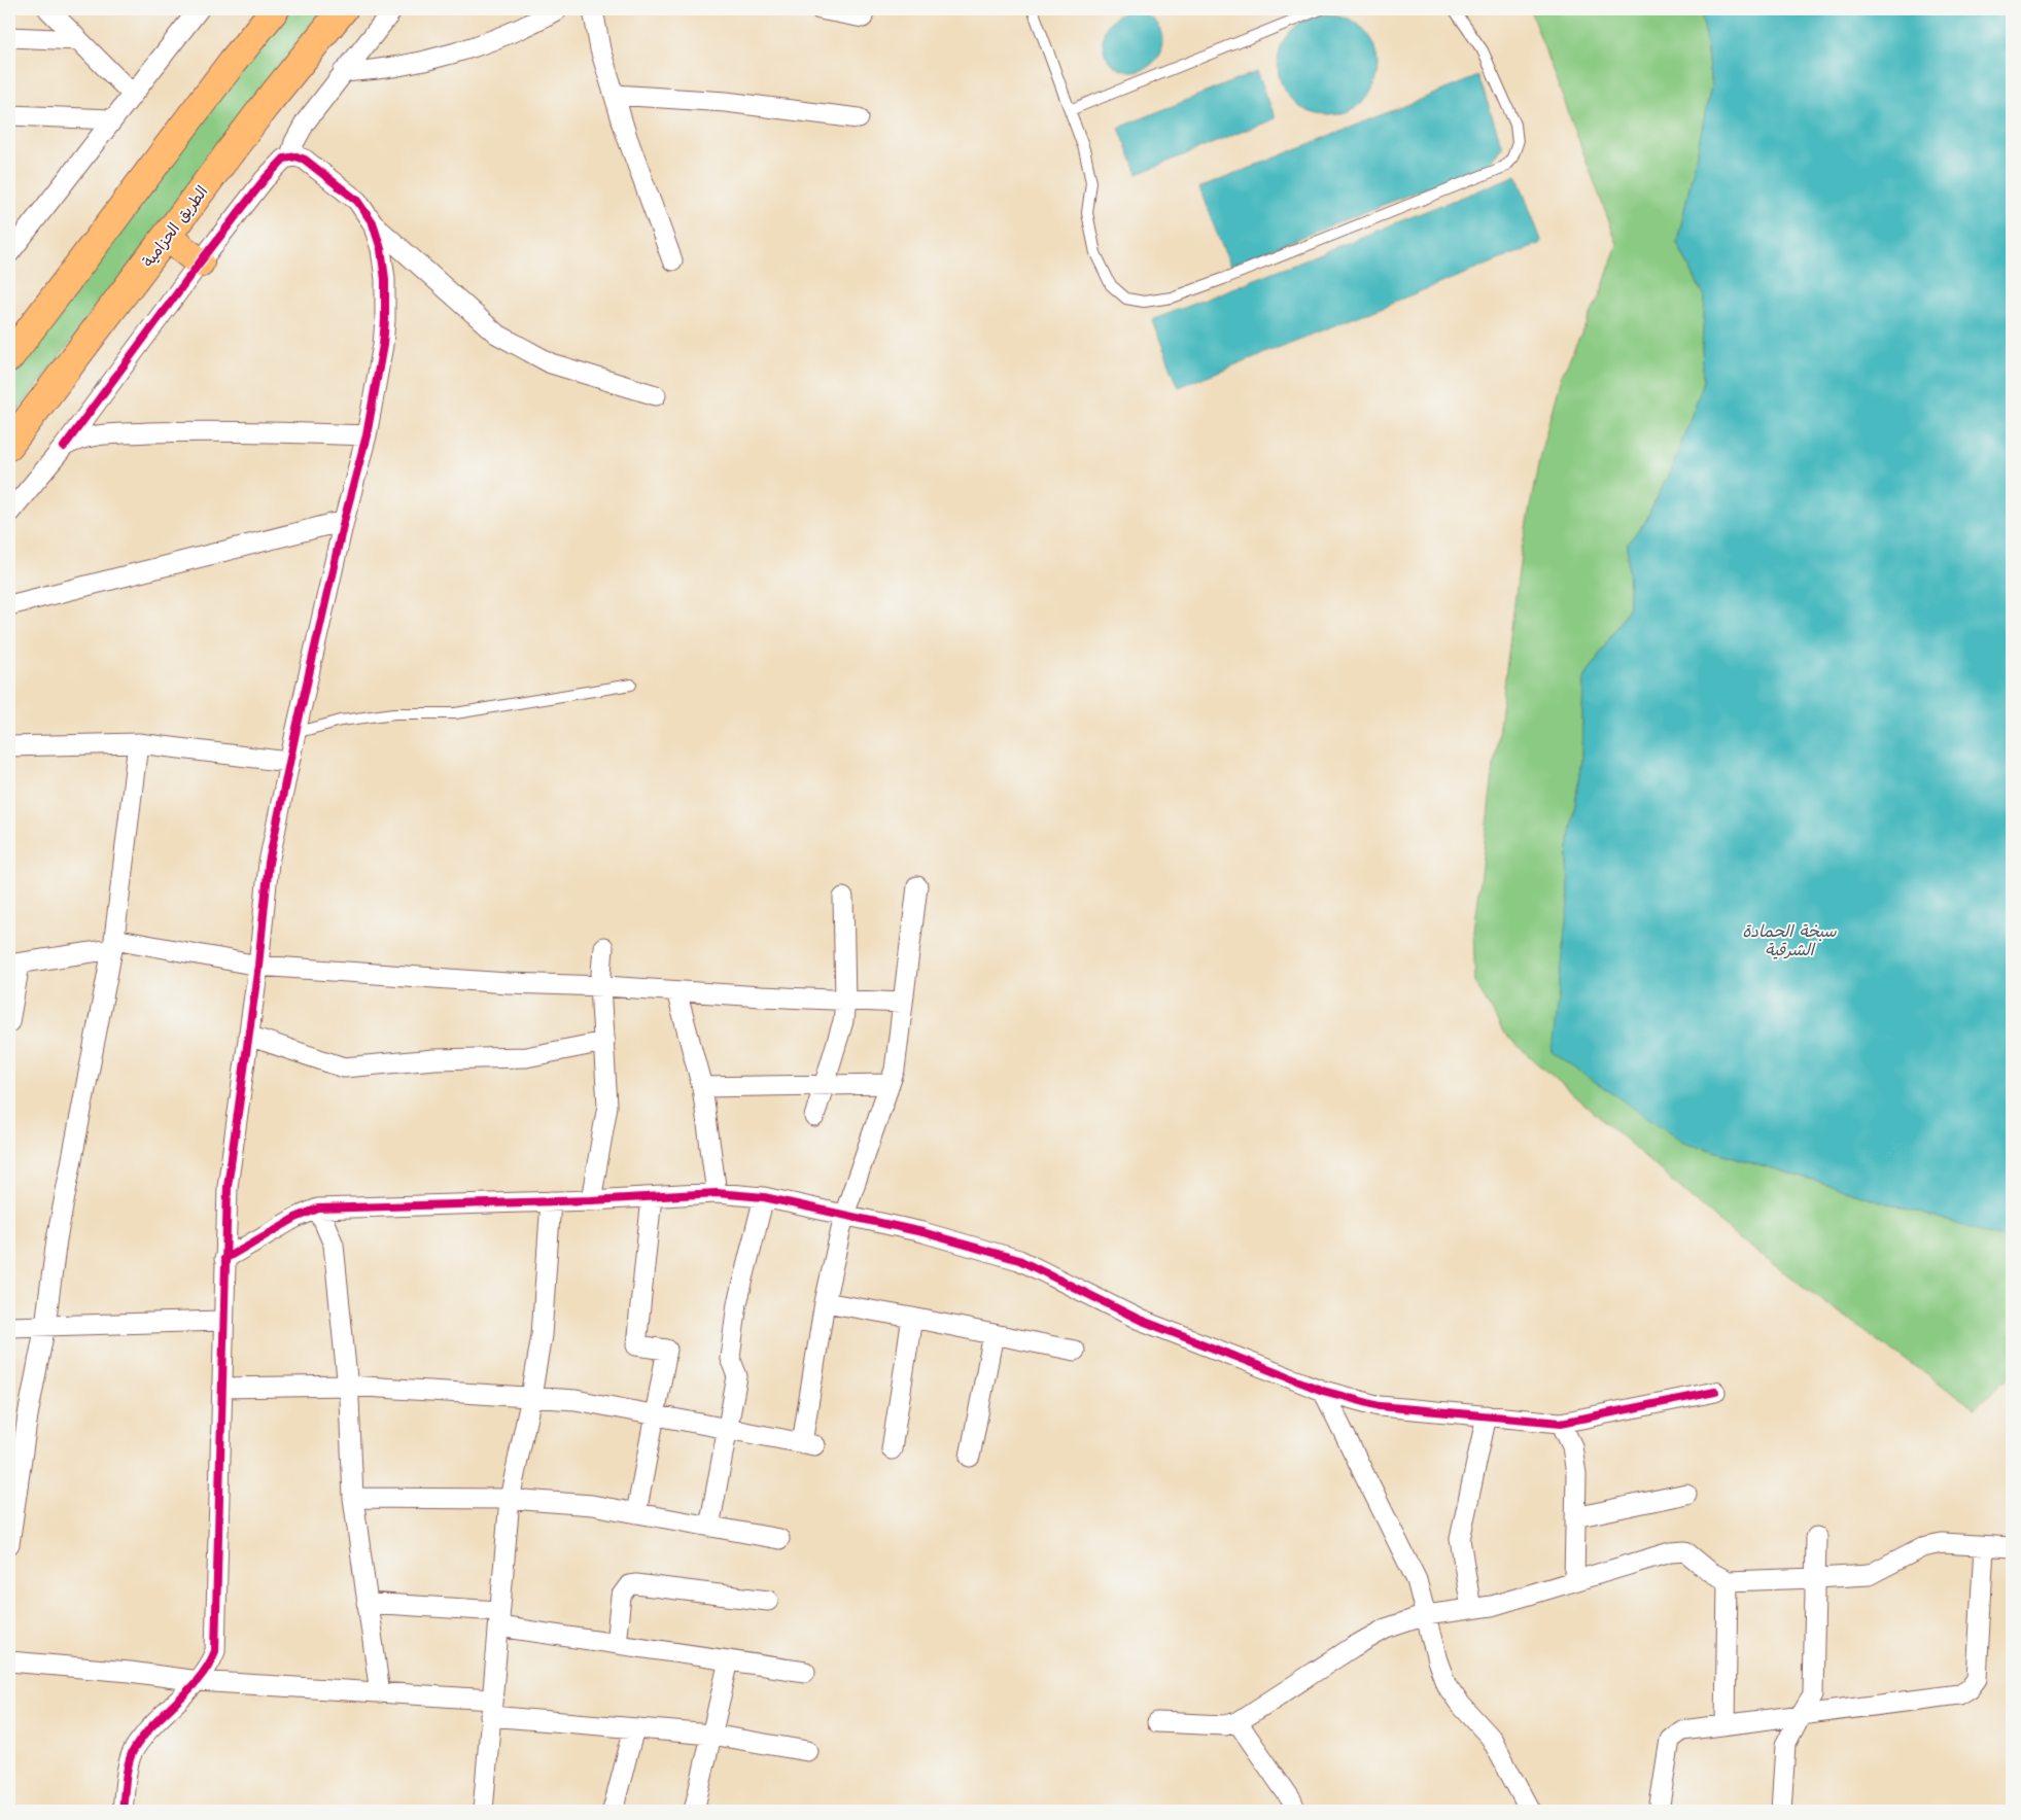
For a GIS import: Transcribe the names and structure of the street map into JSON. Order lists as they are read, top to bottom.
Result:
{
  "streets": {
    "highway": ["الطريق الحزامية"]
  },
  "water": ["سبخة الحمادة الشرقية"]
}
